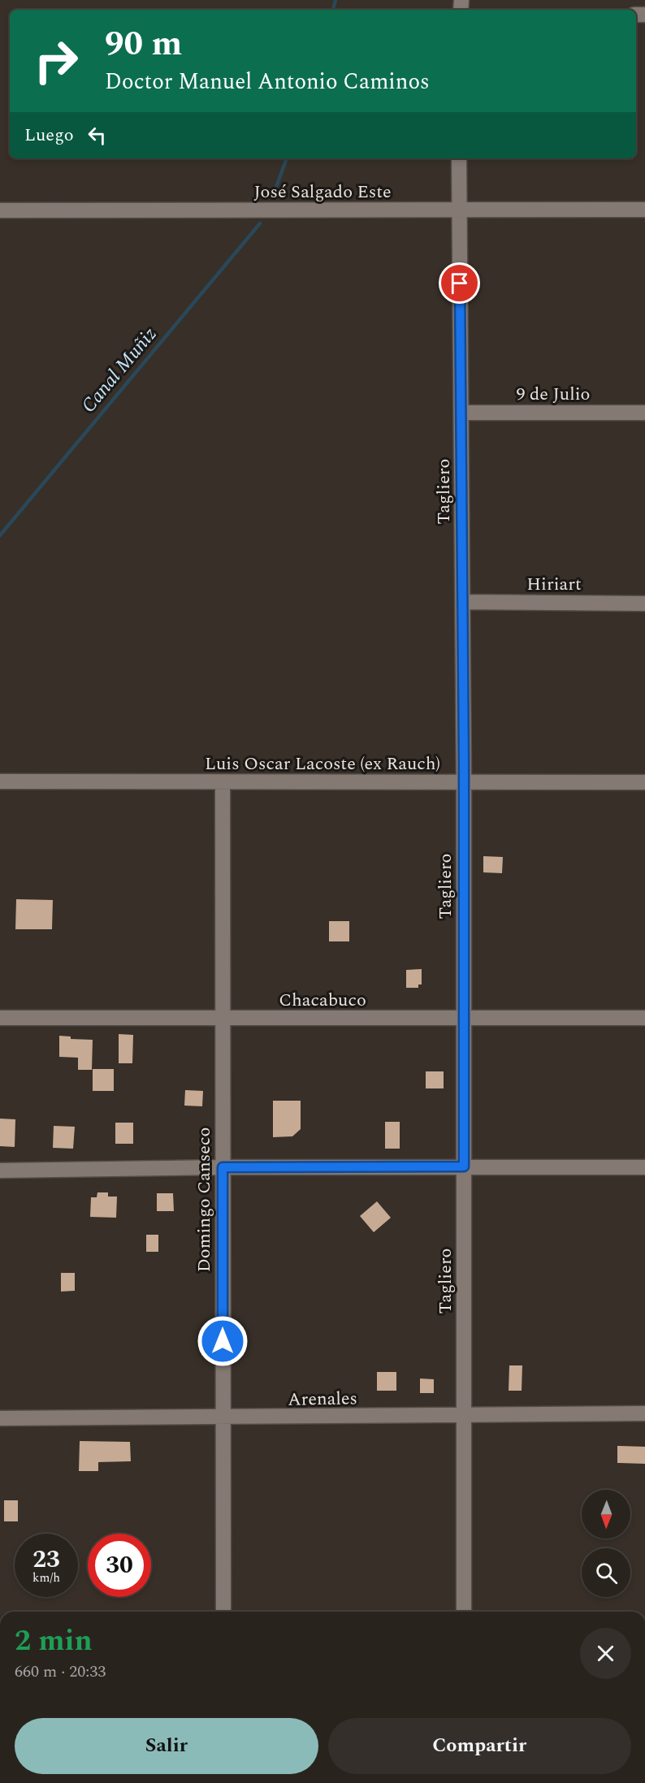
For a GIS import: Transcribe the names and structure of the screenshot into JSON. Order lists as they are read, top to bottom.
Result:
{
  "streets": {
    "street": [
      "José Salgado Este",
      "9 de Julio",
      "Tagliero",
      "Hiriart",
      "Luis Oscar Lacoste (ex Rauch)",
      "Chacabuco",
      "Domingo Canseco",
      "Arenales"
    ]
  },
  "crossings": [
    ["José Salgado Este", "Tagliero"],
    ["9 de Julio", "Tagliero"],
    ["Tagliero", "Hiriart"],
    ["Tagliero", "Luis Oscar Lacoste (ex Rauch)"],
    ["Tagliero", "Chacabuco"],
    ["Tagliero", "Arenales"],
    ["Luis Oscar Lacoste (ex Rauch)", "Domingo Canseco"],
    ["Chacabuco", "Domingo Canseco"],
    ["Domingo Canseco", "Arenales"]
  ],
  "water": ["Canal Muñiz"],
  "north": "bottom",
  "page": {
    "turn": ["90 m", "Doctor Manuel Antonio Caminos"],
    "then": "Luego",
    "speed": "23 km/h",
    "limit": "30",
    "heading": ["2 min", "660 m · 20:33"],
    "buttons": ["Salir", "Compartir"]
  }
}
